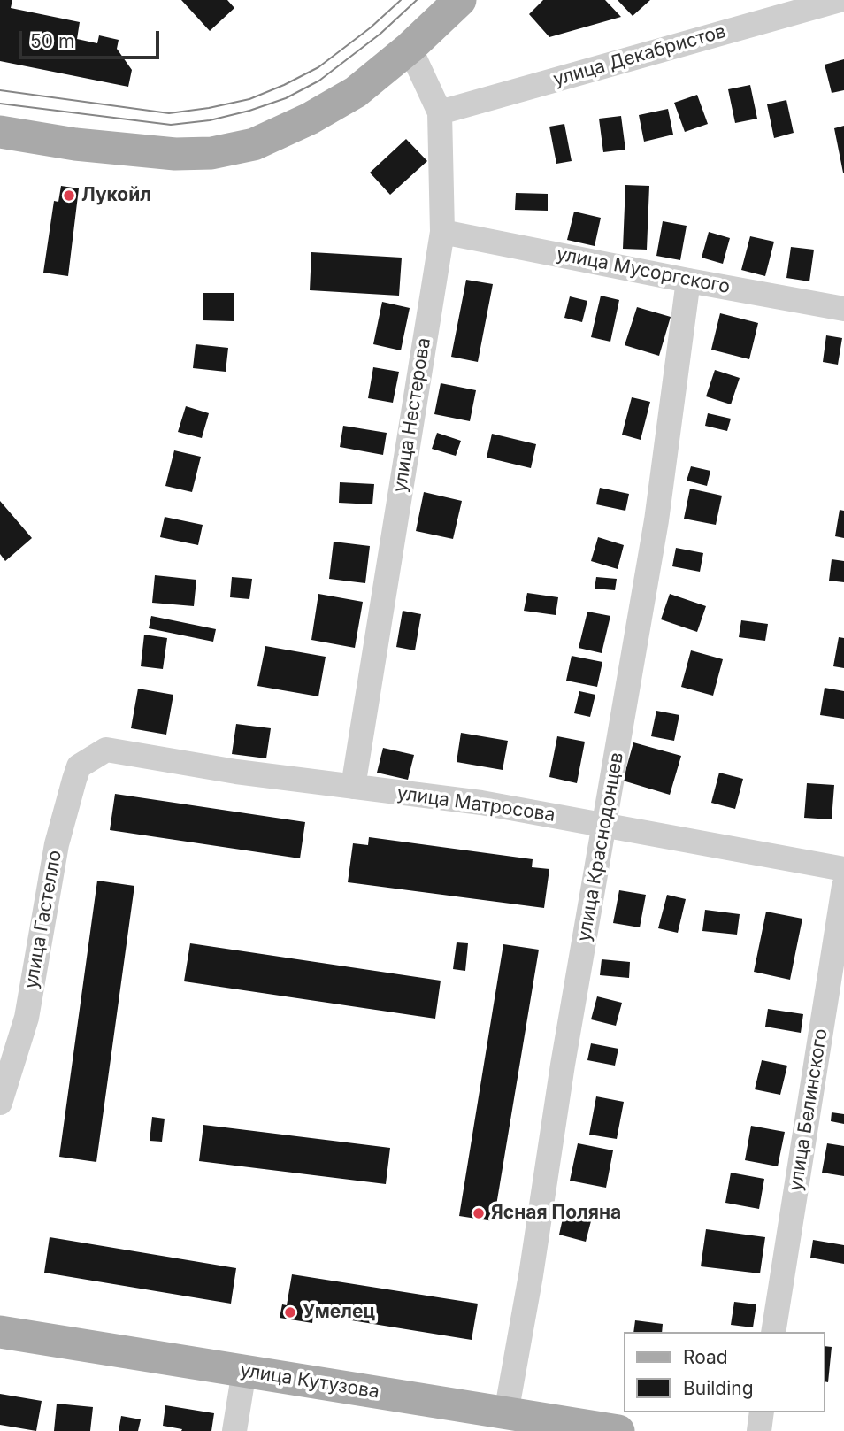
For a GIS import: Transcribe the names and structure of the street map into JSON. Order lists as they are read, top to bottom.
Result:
{
  "streets": {
    "main road": ["улица Кутузова"],
    "street": [
      "улица Декабристов",
      "улица Мусоргского",
      "улица Нестерова",
      "улица Матросова",
      "улица Краснодонцев",
      "улица Гастелло",
      "улица Белинского"
    ]
  },
  "crossings": [
    ["улица Декабристов", "улица Нестерова"],
    ["улица Мусоргского", "улица Нестерова"],
    ["улица Мусоргского", "улица Краснодонцев"],
    ["улица Нестерова", "улица Матросова"],
    ["улица Матросова", "улица Краснодонцев"],
    ["улица Матросова", "улица Гастелло"],
    ["улица Краснодонцев", "улица Кутузова"]
  ],
  "places": ["Лукойл", "Ясная Поляна", "Умелец"],
  "legend": ["Road", "Building"],
  "scale_bar": "50 m"
}
